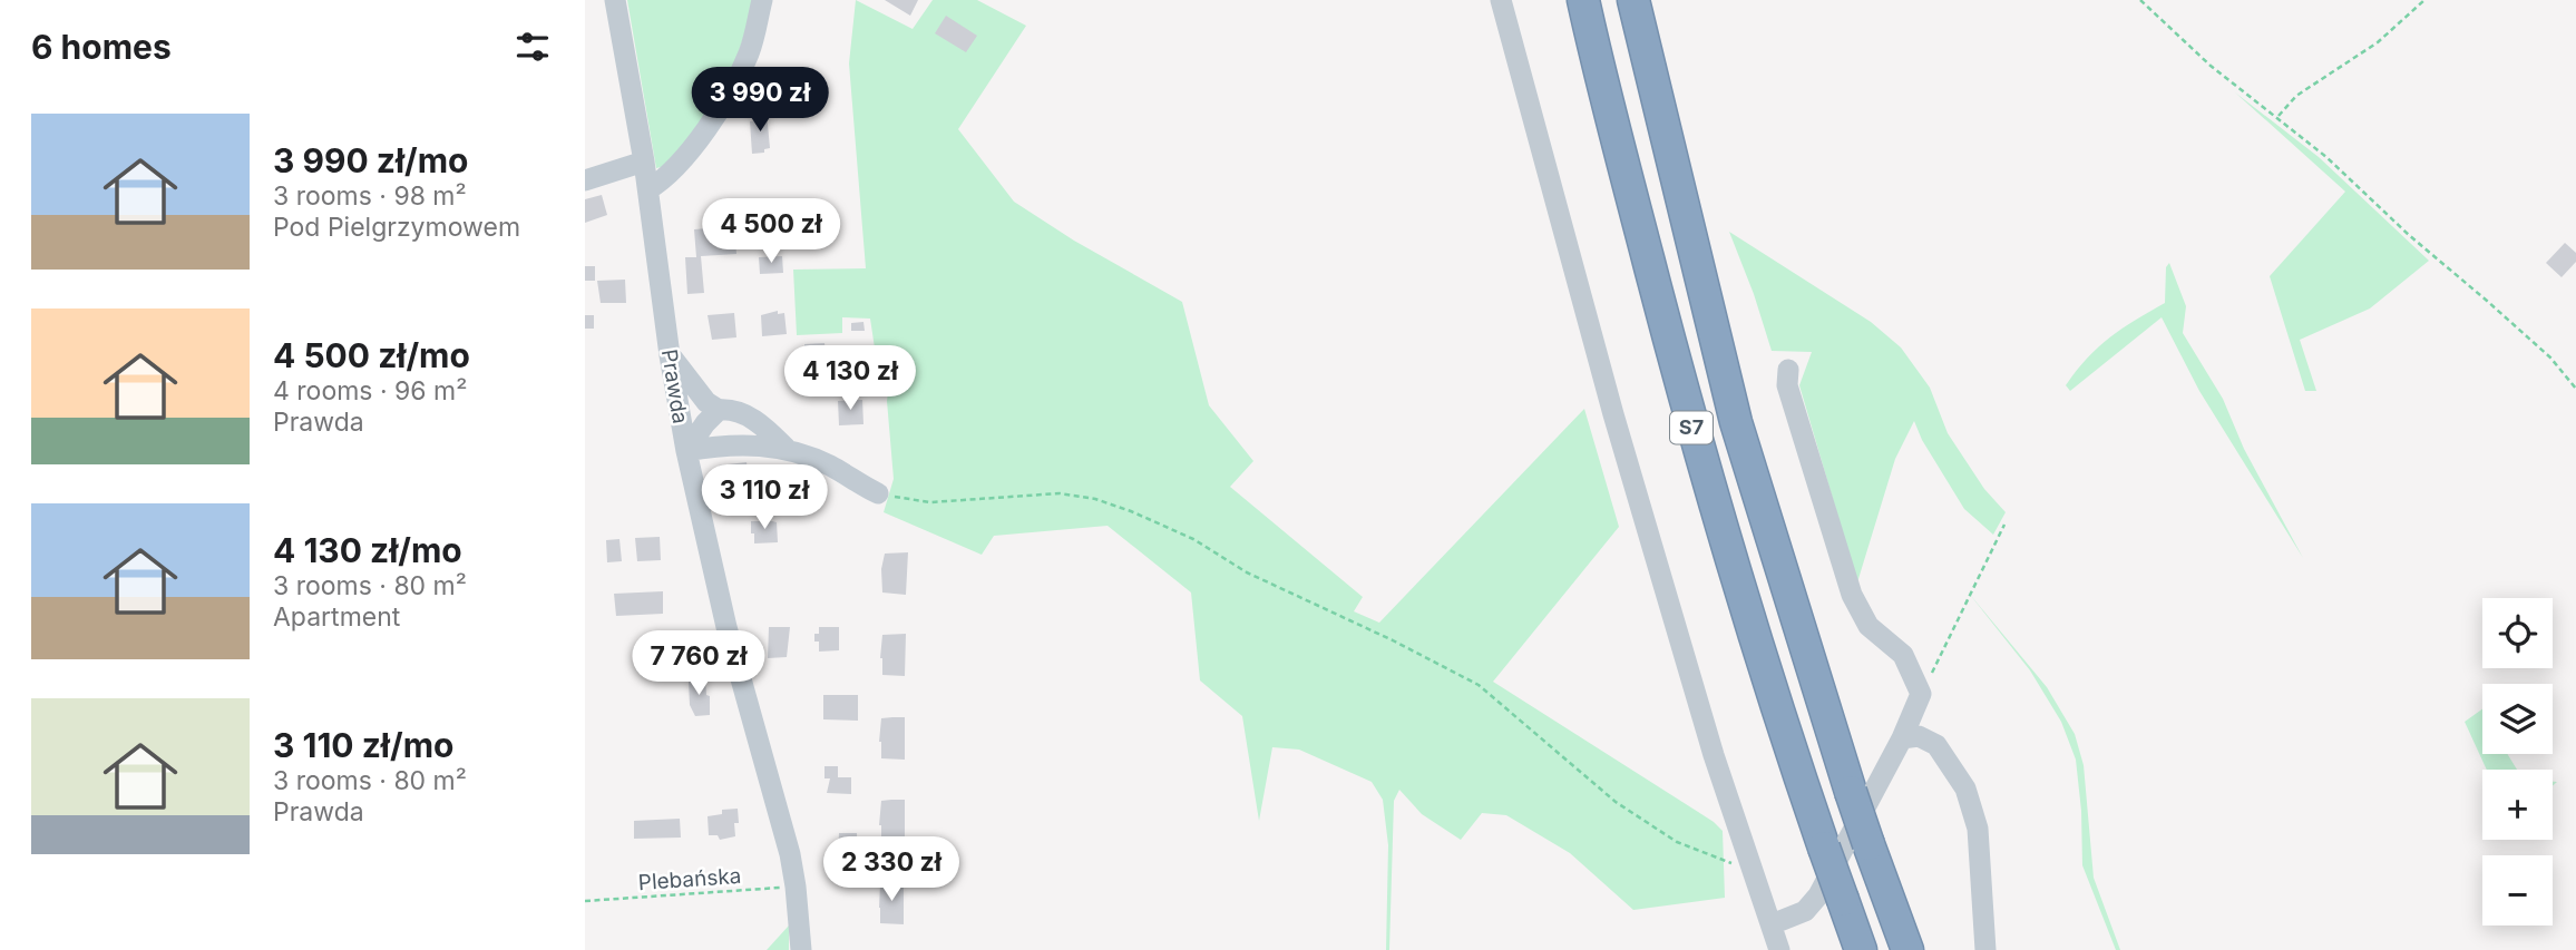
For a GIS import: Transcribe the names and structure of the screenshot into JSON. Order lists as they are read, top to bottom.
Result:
{
  "streets": {
    "highway": ["S7"],
    "street": ["Prawda"],
    "path": ["Plebańska"]
  },
  "crossings": [
    ["Prawda", "Plebańska"]
  ],
  "page": {
    "heading": "6 homes",
    "price": [
      "3 990 zł",
      "4 500 zł",
      "4 130 zł",
      "3 110 zł",
      "7 760 zł",
      "2 330 zł"
    ],
    "list": [
      {
        "name": "3 990 zł/mo",
        "note": "3 rooms · 98 m² · Pod Pielgrzymowem"
      },
      {
        "name": "4 500 zł/mo",
        "note": "4 rooms · 96 m² · Prawda"
      },
      {
        "name": "4 130 zł/mo",
        "note": "3 rooms · 80 m² · Apartment"
      },
      {
        "name": "3 110 zł/mo",
        "note": "3 rooms · 80 m² · Prawda"
      }
    ],
    "map_buttons": ["+", "−"]
  }
}
